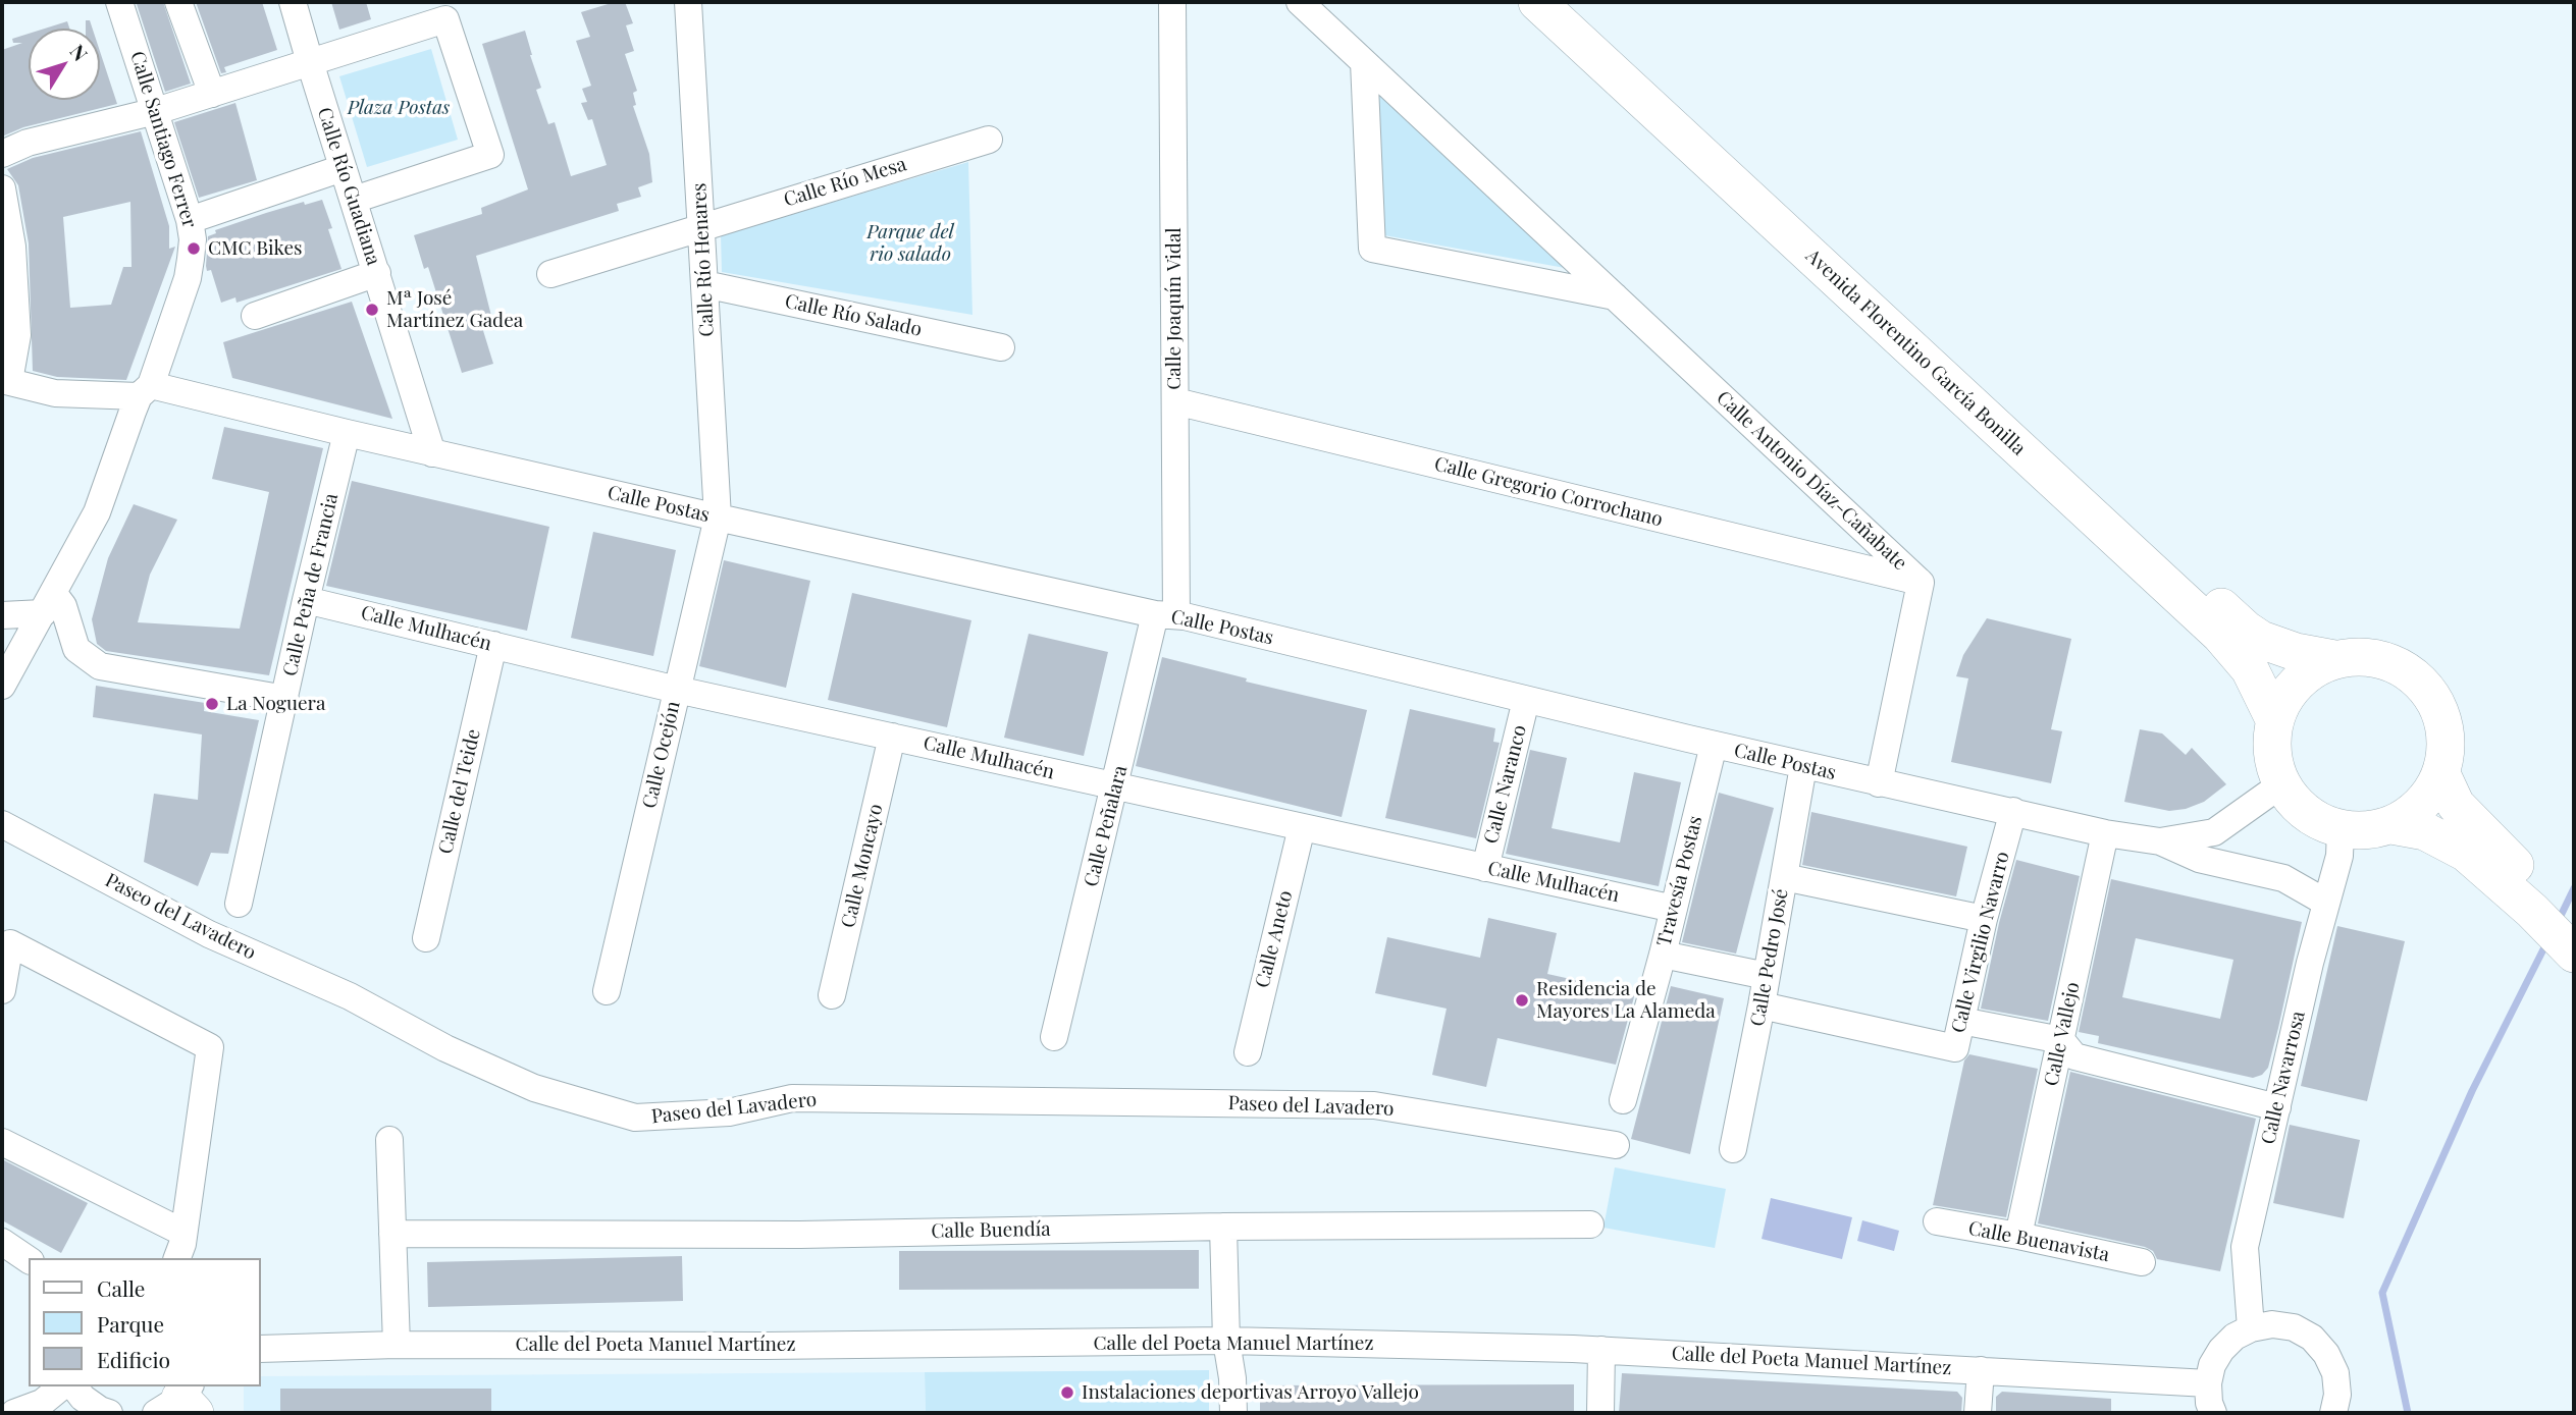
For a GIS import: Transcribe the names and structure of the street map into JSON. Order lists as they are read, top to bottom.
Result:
{
  "streets": {
    "street": [
      "Calle Santiago Ferrer",
      "Calle Río Mesa",
      "Calle Río Guadiana",
      "Calle Río Henares",
      "Calle Joaquín Vidal",
      "Calle Río Salado",
      "Avenida Florentino García Bonilla",
      "Calle Antonio Díaz-Cañabate",
      "Calle Gregorio Corrochano",
      "Calle Postas",
      "Calle Peña de Francia",
      "Calle Mulhacén",
      "Calle Ocejón",
      "Calle Naranco",
      "Calle del Teide",
      "Calle Peñalara",
      "Calle Moncayo",
      "Travesía Postas",
      "Paseo del Lavadero",
      "Calle Aneto",
      "Calle Virgilio Navarro",
      "Calle Pedro José",
      "Calle Vallejo",
      "Calle Navarrosa",
      "Calle Buendía",
      "Calle Buenavista",
      "Calle del Poeta Manuel Martínez"
    ]
  },
  "crossings": [
    ["Calle Santiago Ferrer", "Calle Postas"],
    ["Calle Río Mesa", "Calle Río Henares"],
    ["Calle Río Guadiana", "Calle Postas"],
    ["Calle Río Henares", "Calle Río Salado"],
    ["Calle Río Henares", "Calle Postas"],
    ["Calle Río Henares", "Calle Ocejón"],
    ["Calle Joaquín Vidal", "Calle Gregorio Corrochano"],
    ["Calle Joaquín Vidal", "Calle Postas"],
    ["Calle Joaquín Vidal", "Calle Peñalara"],
    ["Avenida Florentino García Bonilla", "Calle Postas"],
    ["Avenida Florentino García Bonilla", "Calle Navarrosa"],
    ["Calle Antonio Díaz-Cañabate", "Calle Gregorio Corrochano"],
    ["Calle Antonio Díaz-Cañabate", "Calle Postas"],
    ["Calle Postas", "Calle Peña de Francia"],
    ["Calle Postas", "Calle Ocejón"],
    ["Calle Postas", "Calle Naranco"],
    ["Calle Postas", "Calle Peñalara"],
    ["Calle Postas", "Travesía Postas"],
    ["Calle Postas", "Calle Virgilio Navarro"],
    ["Calle Postas", "Calle Pedro José"],
    ["Calle Postas", "Calle Vallejo"],
    ["Calle Postas", "Calle Navarrosa"],
    ["Calle Peña de Francia", "Calle Mulhacén"],
    ["Calle Mulhacén", "Calle Ocejón"],
    ["Calle Mulhacén", "Calle Naranco"],
    ["Calle Mulhacén", "Calle del Teide"],
    ["Calle Mulhacén", "Calle Peñalara"],
    ["Calle Mulhacén", "Calle Moncayo"],
    ["Calle Mulhacén", "Travesía Postas"],
    ["Calle Mulhacén", "Calle Aneto"],
    ["Calle Virgilio Navarro", "Calle Pedro José"],
    ["Calle Vallejo", "Calle Buenavista"]
  ],
  "parks": ["Plaza Postas", "Parque del rio salado"],
  "places": [
    "CMC Bikes",
    "Mª José Martínez Gadea",
    "La Noguera",
    "Residencia de Mayores La Alameda",
    "Instalaciones deportivas Arroyo Vallejo"
  ],
  "legend": ["Calle", "Parque", "Edificio"],
  "north": "top right"
}
